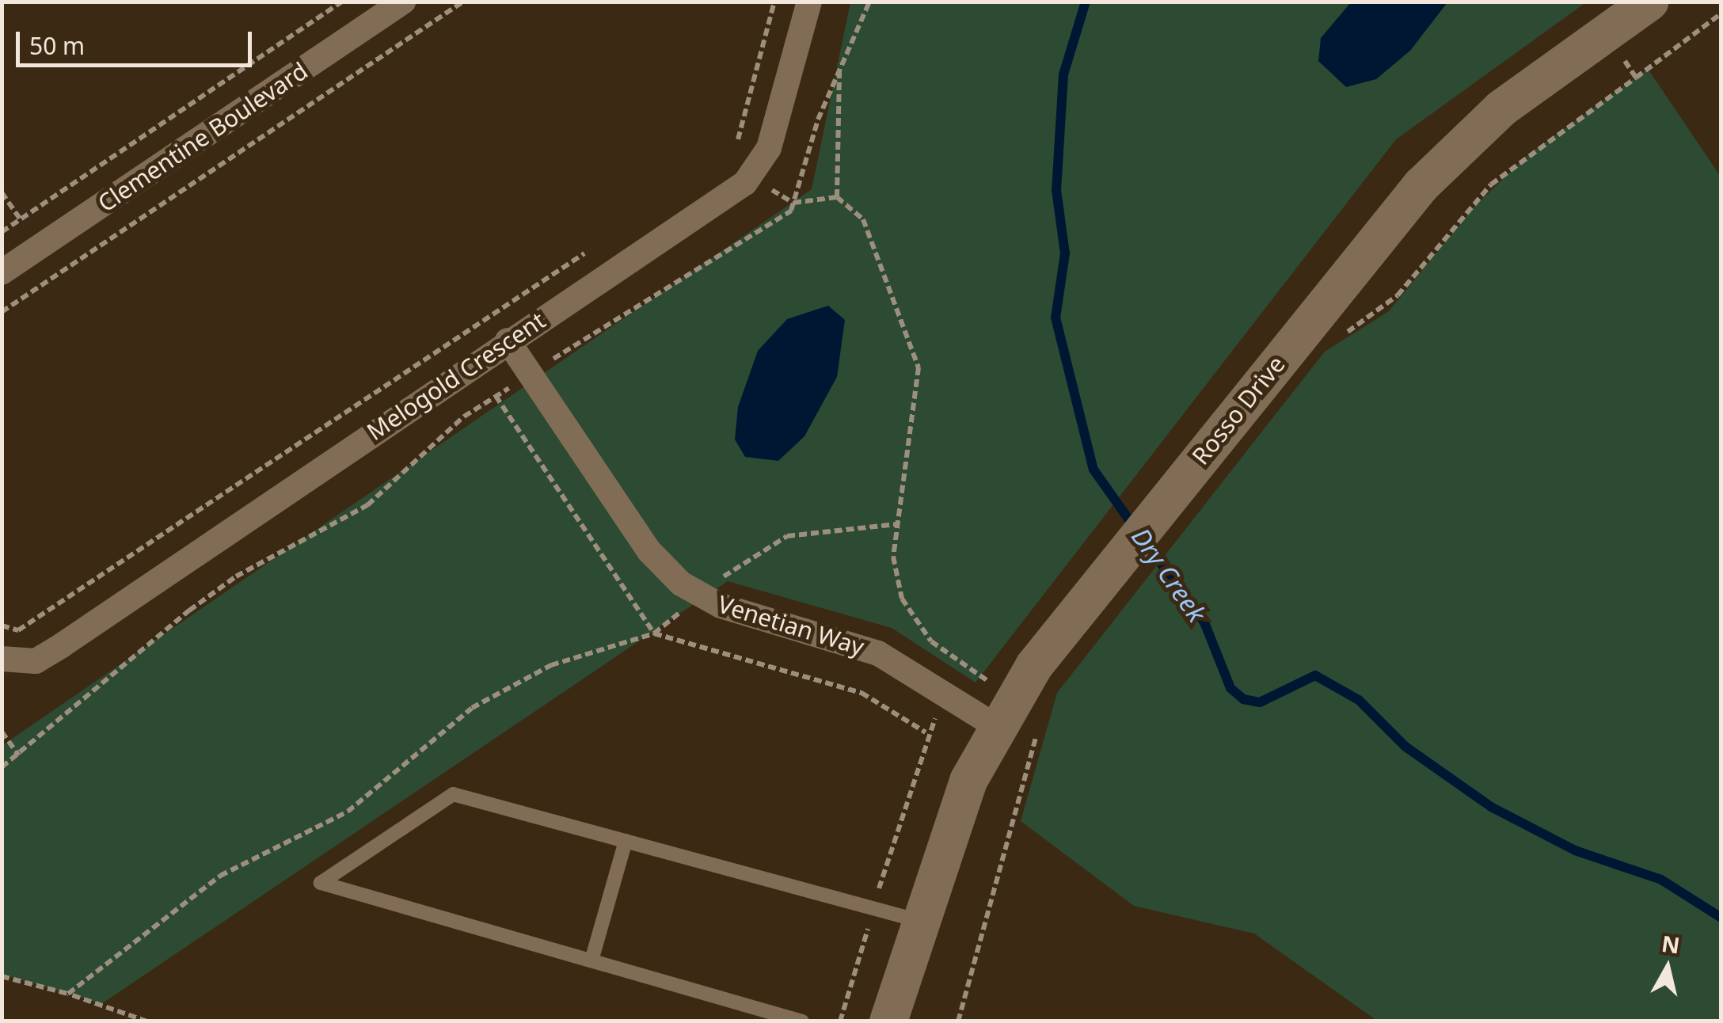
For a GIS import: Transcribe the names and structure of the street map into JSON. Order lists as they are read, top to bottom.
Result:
{
  "streets": {
    "street": [
      "Clementine Boulevard",
      "Melogold Crescent",
      "Rosso Drive",
      "Venetian Way"
    ]
  },
  "crossings": [
    ["Melogold Crescent", "Venetian Way"],
    ["Rosso Drive", "Venetian Way"]
  ],
  "water": ["Dry Creek"],
  "scale_bar": "50 m",
  "north": "top"
}
